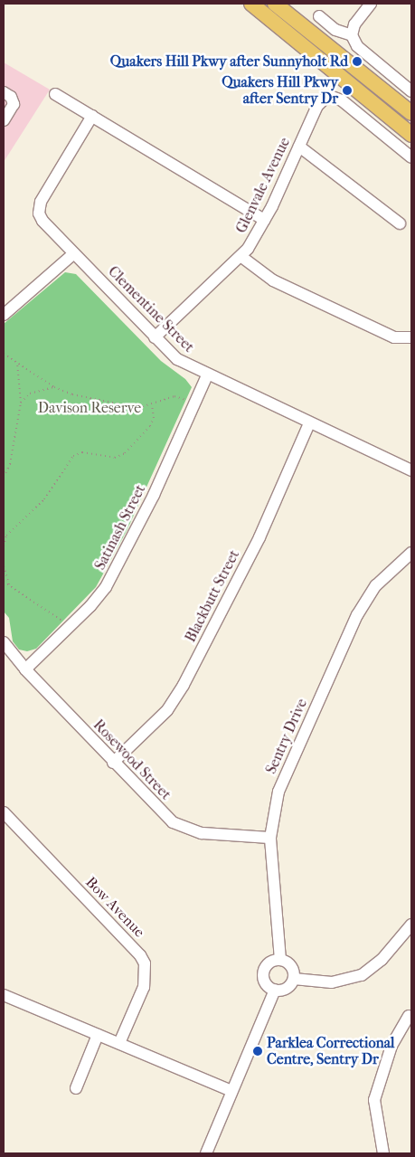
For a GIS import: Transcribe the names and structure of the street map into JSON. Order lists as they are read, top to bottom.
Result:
{
  "streets": {
    "street": [
      "Glenvale Avenue",
      "Clementine Street",
      "Satinash Street",
      "Blackbutt Street",
      "Sentry Drive",
      "Rosewood Street",
      "Bow Avenue"
    ]
  },
  "crossings": [
    ["Glenvale Avenue", "Clementine Street"],
    ["Clementine Street", "Satinash Street"],
    ["Clementine Street", "Blackbutt Street"],
    ["Satinash Street", "Rosewood Street"],
    ["Blackbutt Street", "Rosewood Street"],
    ["Sentry Drive", "Rosewood Street"]
  ],
  "parks": ["Davison Reserve"],
  "places": ["Quakers Hill Pkwy after Sunnyholt Rd", "Quakers Hill Pkwy after Sentry Dr", "Parklea Correctional Centre, Sentry Dr"]
}
